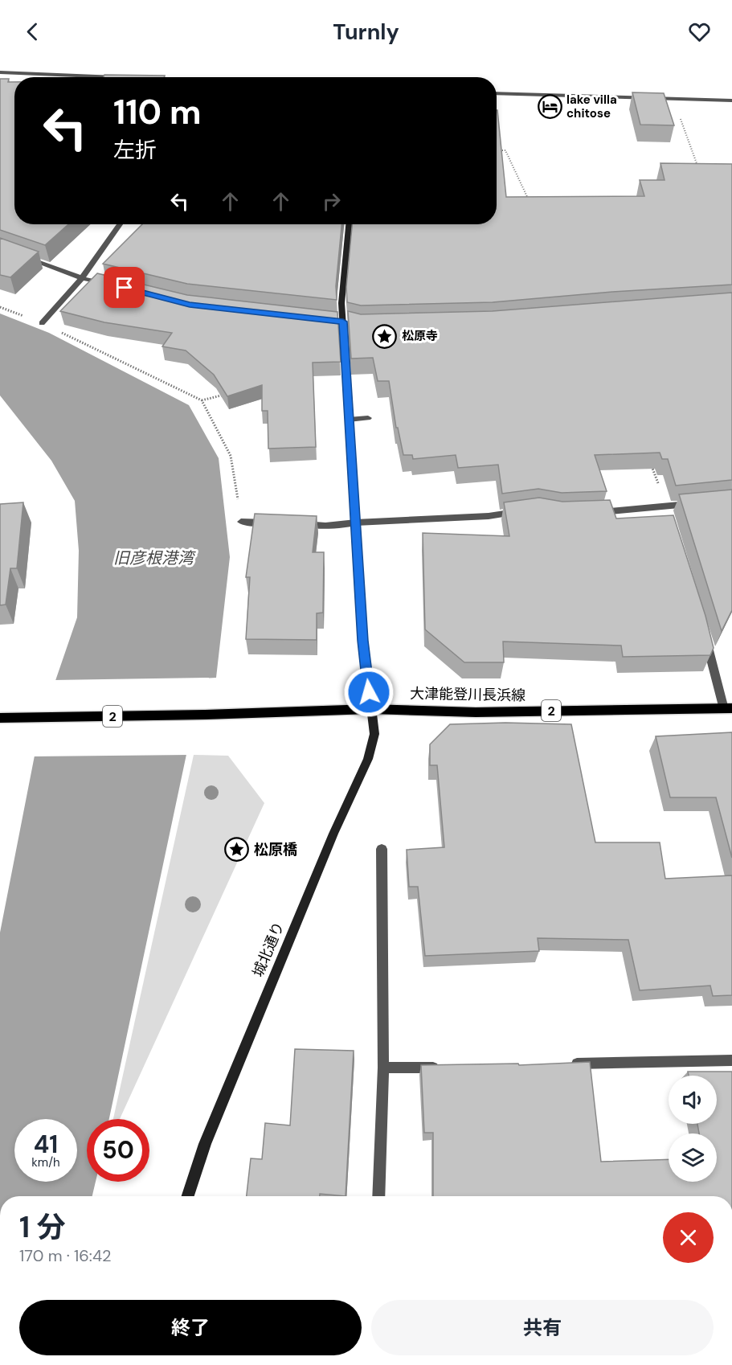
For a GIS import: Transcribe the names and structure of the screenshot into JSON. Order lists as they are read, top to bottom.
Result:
{
  "streets": {
    "main road": ["大津能登川長浜線", "2", "城北通り"]
  },
  "crossings": [
    ["大津能登川長浜線", "城北通り"]
  ],
  "water": ["旧彦根港湾"],
  "places": {
    "hotel": ["lake villa chitose"],
    "place": ["松原寺", "松原橋"]
  },
  "page": {
    "header": "Turnly",
    "turn": ["110 m", "左折"],
    "speed": "41 km/h",
    "limit": "50",
    "heading": ["1 分", "170 m · 16:42"],
    "buttons": ["終了", "共有"]
  }
}
